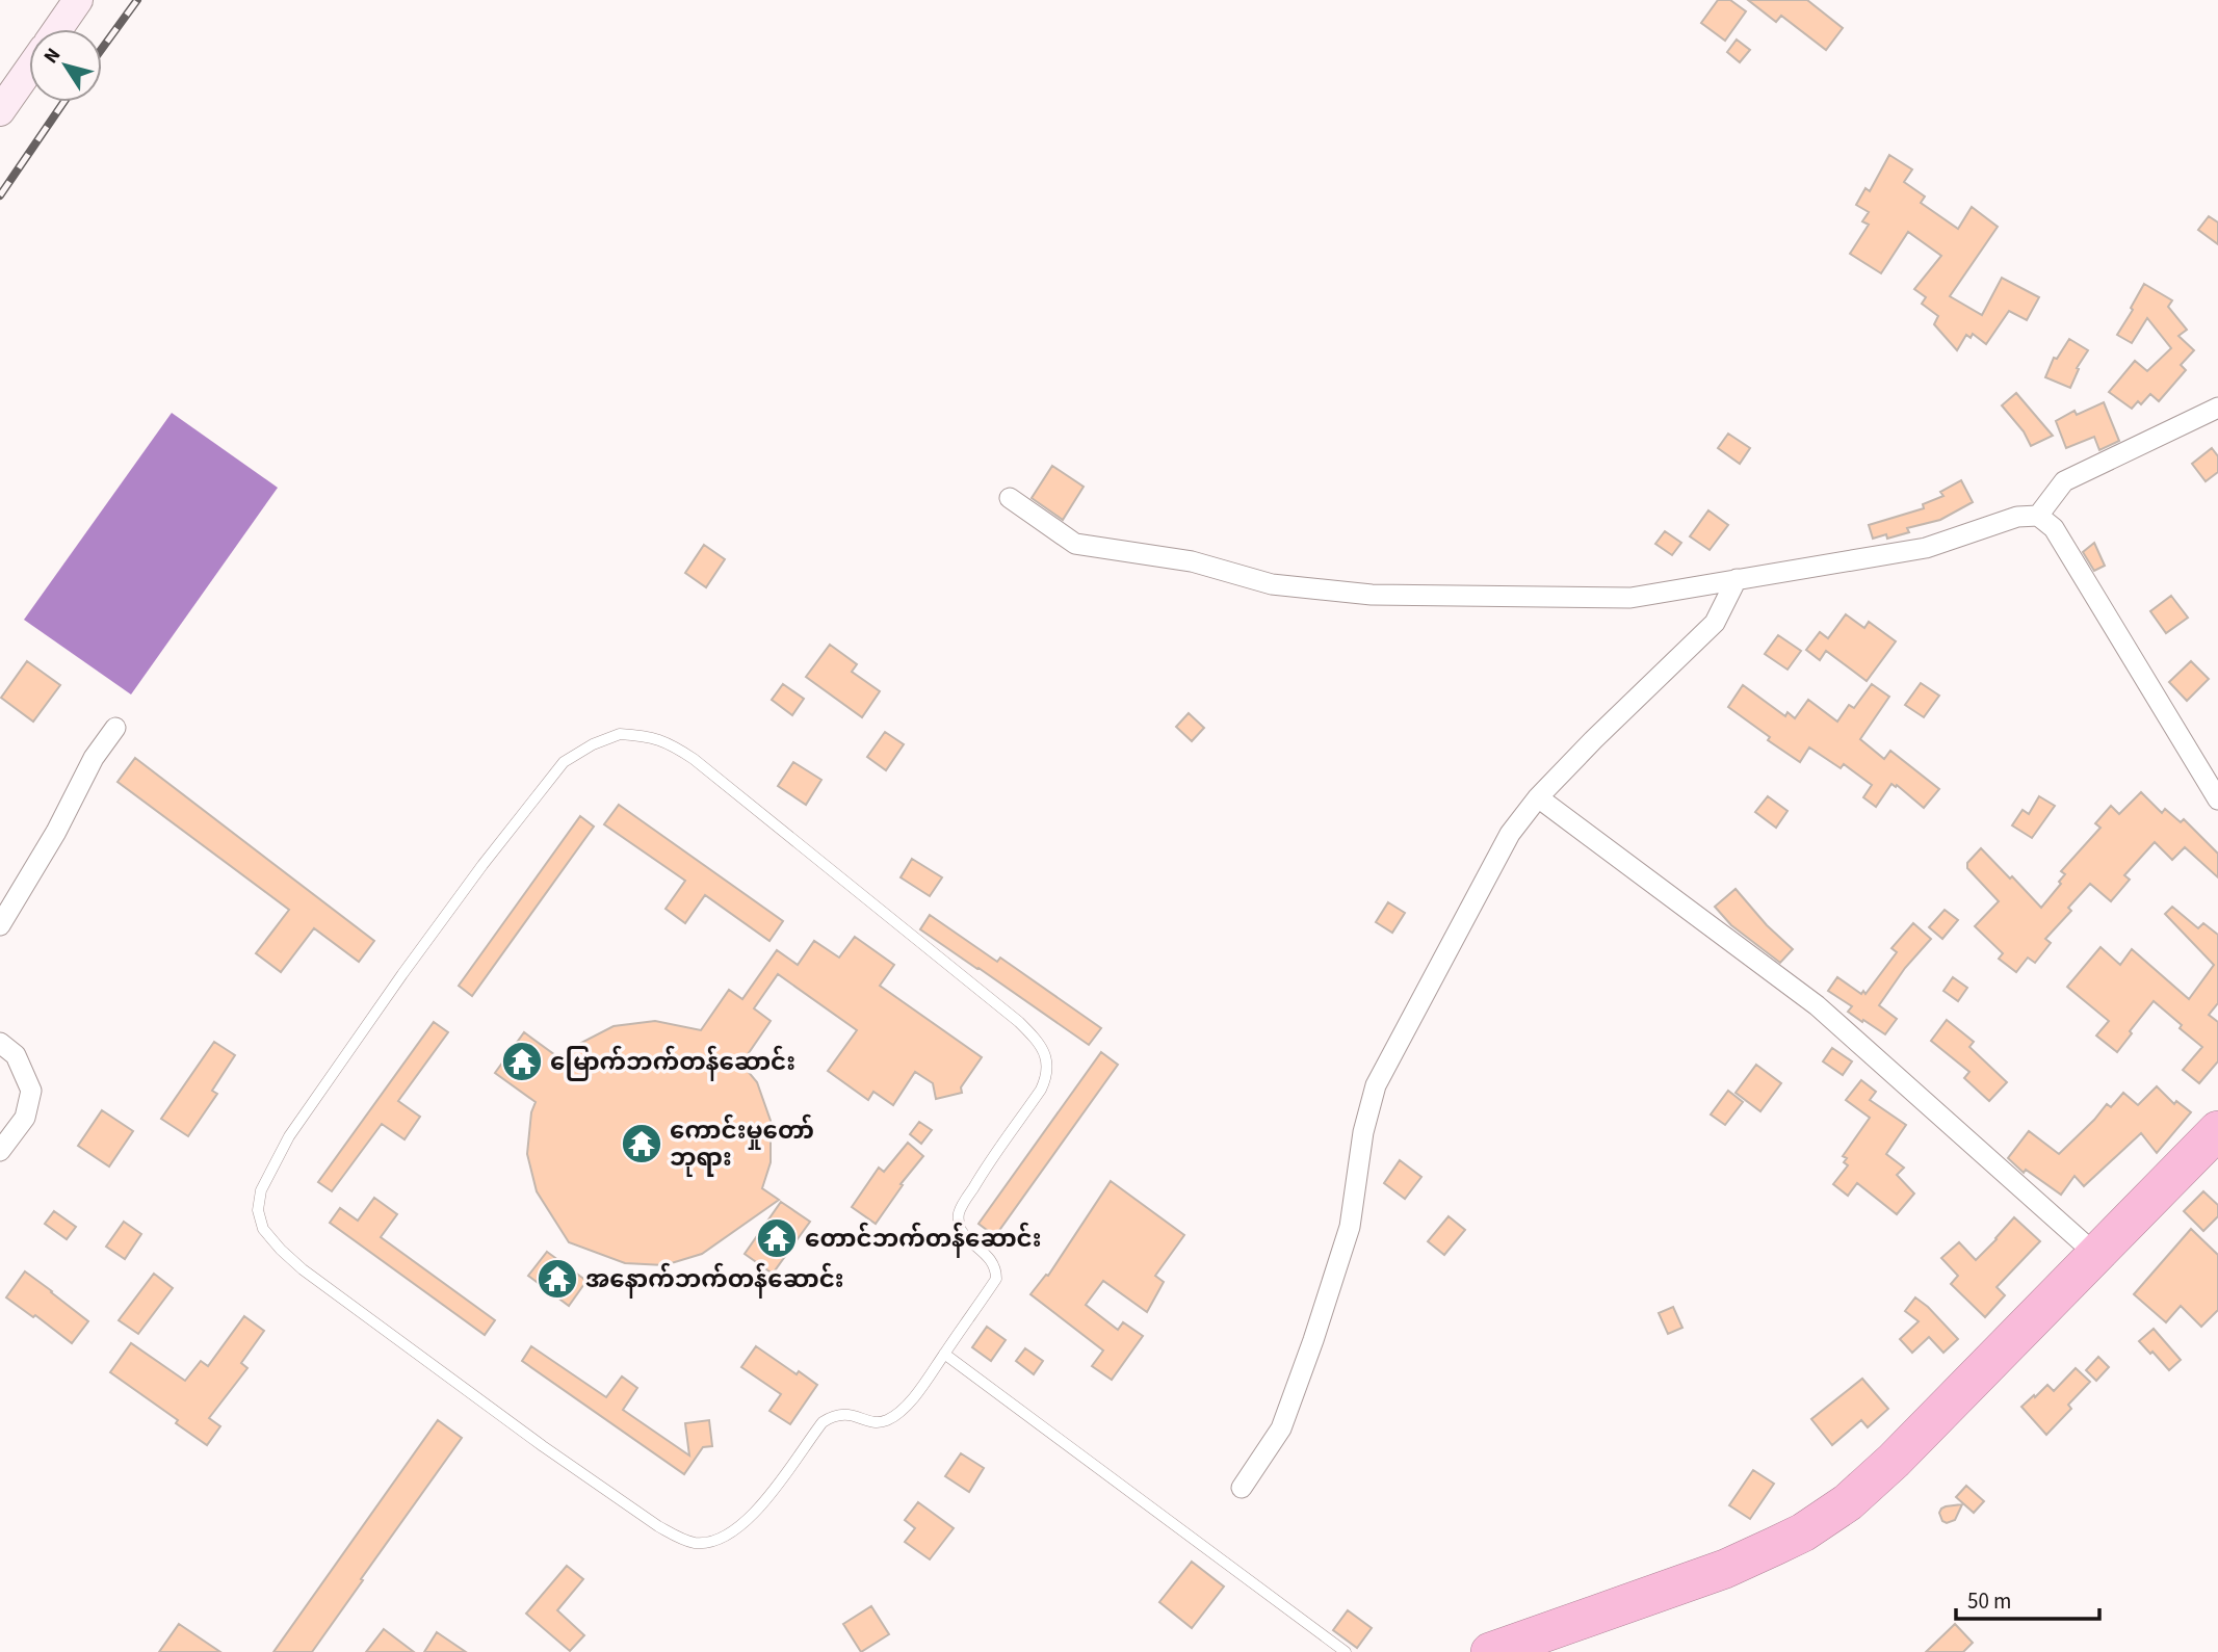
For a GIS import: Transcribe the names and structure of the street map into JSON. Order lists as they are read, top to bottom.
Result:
{
  "places": {
    "temple": [
      "မြောက်ဘက်တန်ဆောင်း",
      "ကောင်းမှုတော် ဘုရား",
      "တောင်ဘက်တန်ဆောင်း",
      "အနောက်ဘက်တန်ဆောင်း"
    ]
  },
  "scale_bar": "50 m",
  "north": "top left"
}
